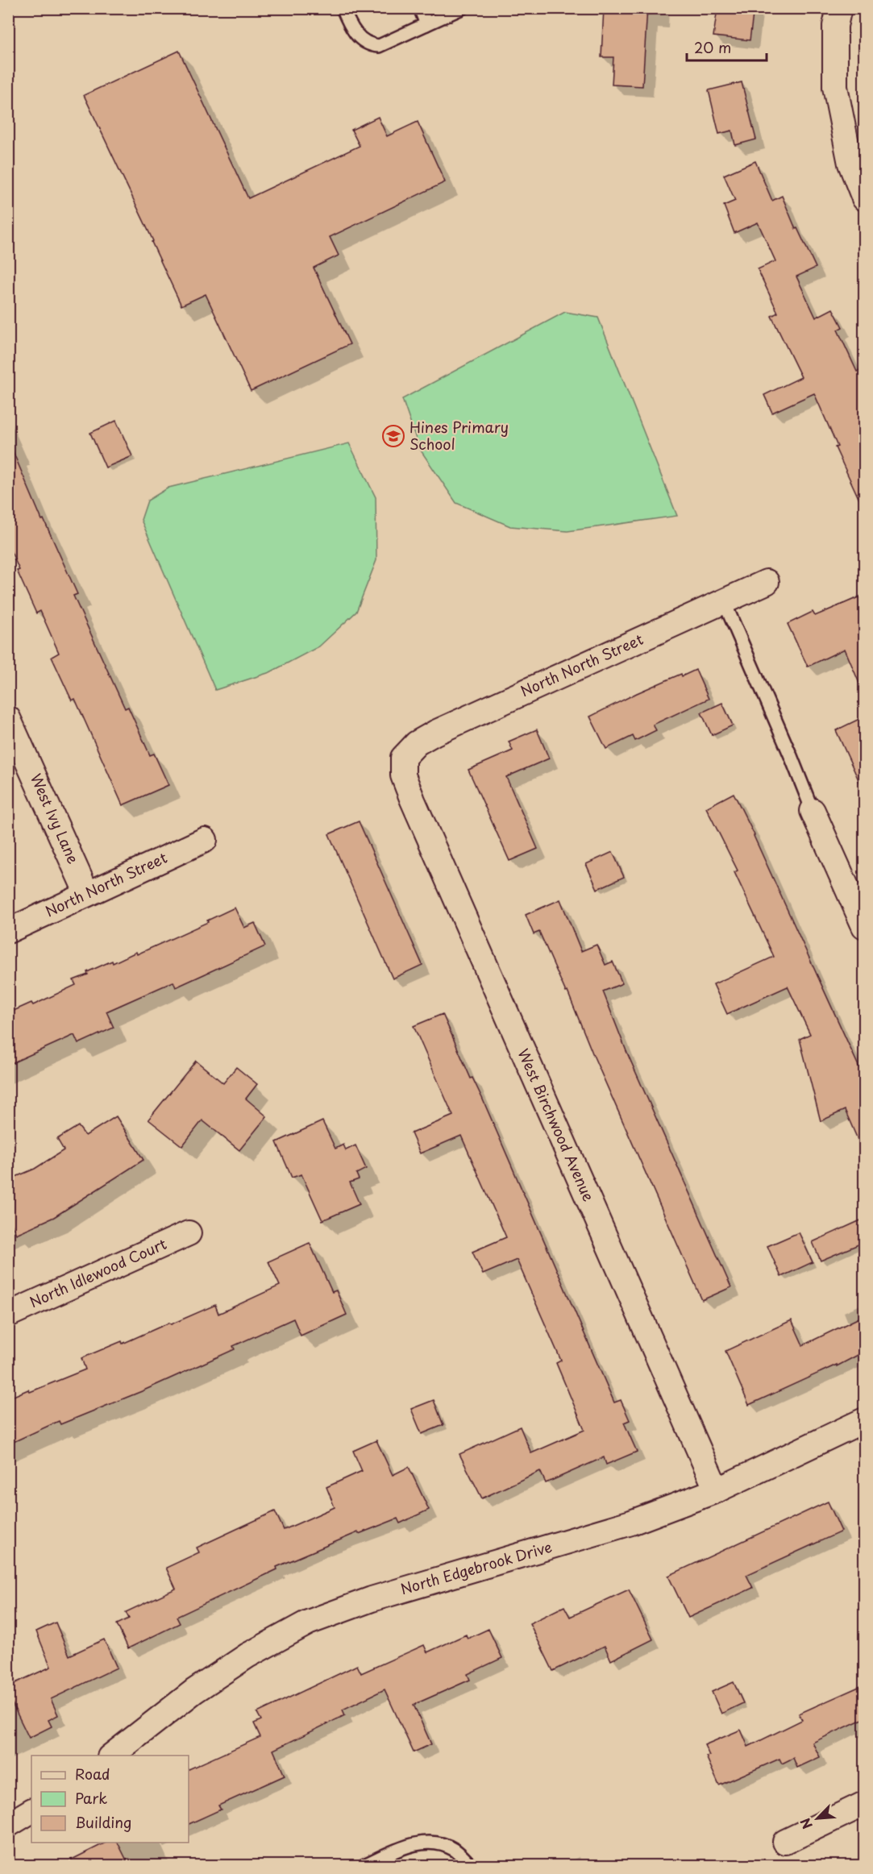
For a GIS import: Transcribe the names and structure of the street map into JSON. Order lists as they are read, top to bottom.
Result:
{
  "streets": {
    "street": [
      "North North Street",
      "West Ivy Lane",
      "West Birchwood Avenue",
      "North Idlewood Court",
      "North Edgebrook Drive"
    ]
  },
  "crossings": [
    ["North North Street", "West Ivy Lane"],
    ["North North Street", "West Birchwood Avenue"],
    ["West Birchwood Avenue", "North Edgebrook Drive"]
  ],
  "places": {
    "school or university": ["Hines Primary School"]
  },
  "legend": ["Road", "Park", "Building"],
  "scale_bar": "20 m",
  "north": "bottom left"
}
